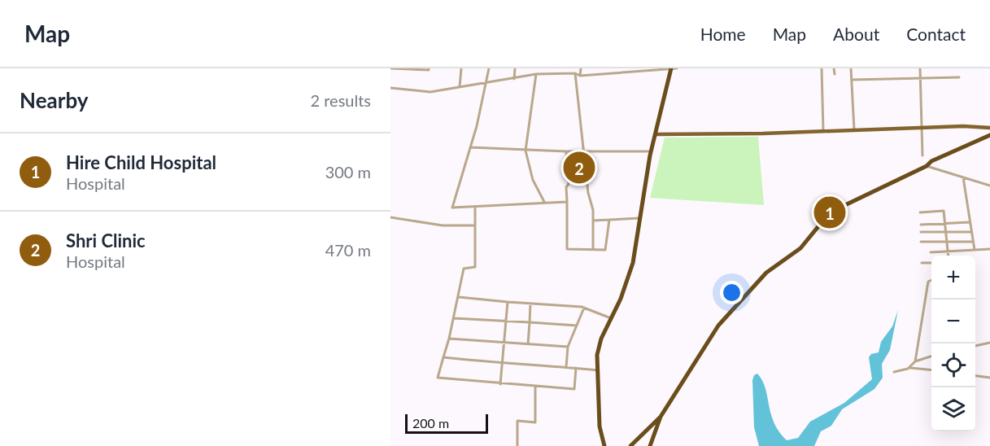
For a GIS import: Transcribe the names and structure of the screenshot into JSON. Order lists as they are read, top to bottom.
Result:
{
  "scale_bar": "200 m",
  "page": {
    "header": "Map",
    "nav": [
      "Home",
      "Map",
      "About",
      "Contact"
    ],
    "heading": ["Nearby", "2 results"],
    "list": [
      {
        "mark": "1",
        "name": "Hire Child Hospital",
        "note": "Hospital",
        "value": "300 m"
      },
      {
        "mark": "2",
        "name": "Shri Clinic",
        "note": "Hospital",
        "value": "470 m"
      }
    ],
    "pins": ["2", "1"],
    "map_buttons": ["+", "−"],
    "scale": "200 m"
  }
}
